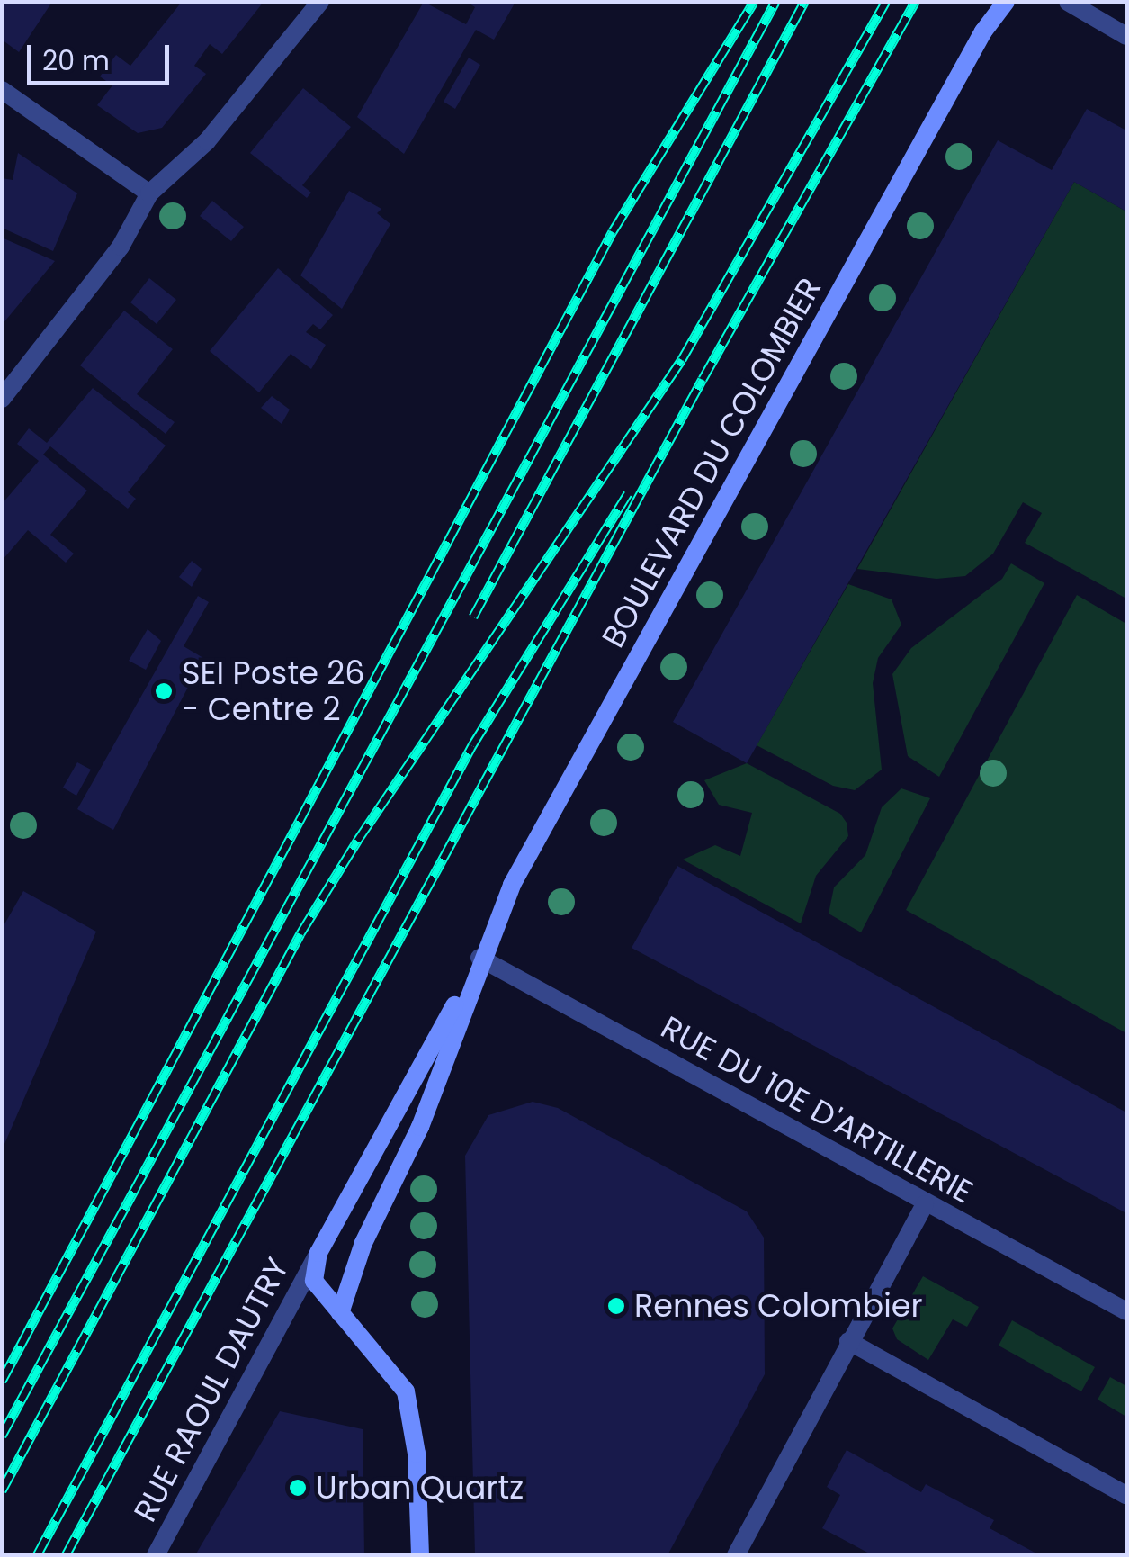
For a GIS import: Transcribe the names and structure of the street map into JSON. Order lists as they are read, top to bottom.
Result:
{
  "streets": {
    "main road": ["BOULEVARD DU COLOMBIER"],
    "street": ["RUE DU 10E D'ARTILLERIE", "RUE RAOUL DAUTRY"]
  },
  "crossings": [
    ["BOULEVARD DU COLOMBIER", "RUE DU 10E D'ARTILLERIE"],
    ["BOULEVARD DU COLOMBIER", "RUE RAOUL DAUTRY"]
  ],
  "places": ["SEI Poste 26 - Centre 2", "Rennes Colombier", "Urban Quartz"],
  "scale_bar": "20 m"
}
